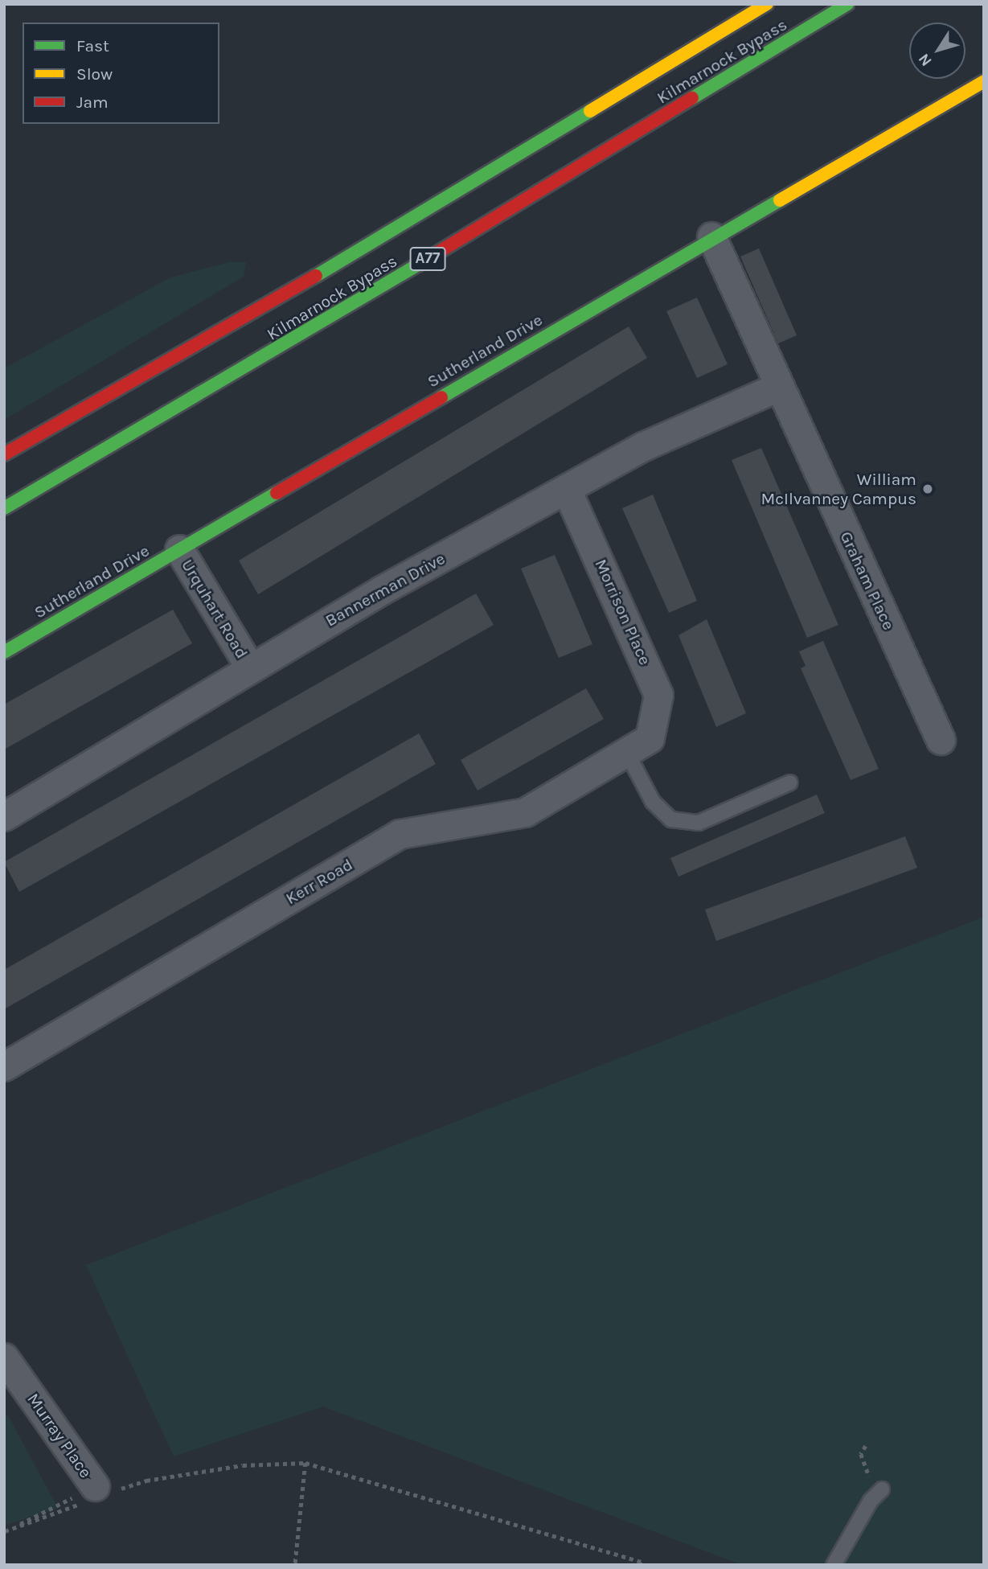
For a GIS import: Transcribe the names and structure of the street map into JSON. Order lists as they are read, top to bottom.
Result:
{
  "streets": {
    "main road": ["Kilmarnock Bypass", "A77", "Sutherland Drive"],
    "street": [
      "Graham Place",
      "Bannerman Drive",
      "Urquhart Road",
      "Morrison Place",
      "Kerr Road",
      "Murray Place"
    ]
  },
  "crossings": [
    ["Sutherland Drive", "Graham Place"],
    ["Sutherland Drive", "Urquhart Road"],
    ["Graham Place", "Bannerman Drive"],
    ["Bannerman Drive", "Urquhart Road"],
    ["Bannerman Drive", "Morrison Place"],
    ["Morrison Place", "Kerr Road"]
  ],
  "places": ["William McIlvanney Campus"],
  "legend": ["Fast", "Slow", "Jam"],
  "north": "bottom left"
}
